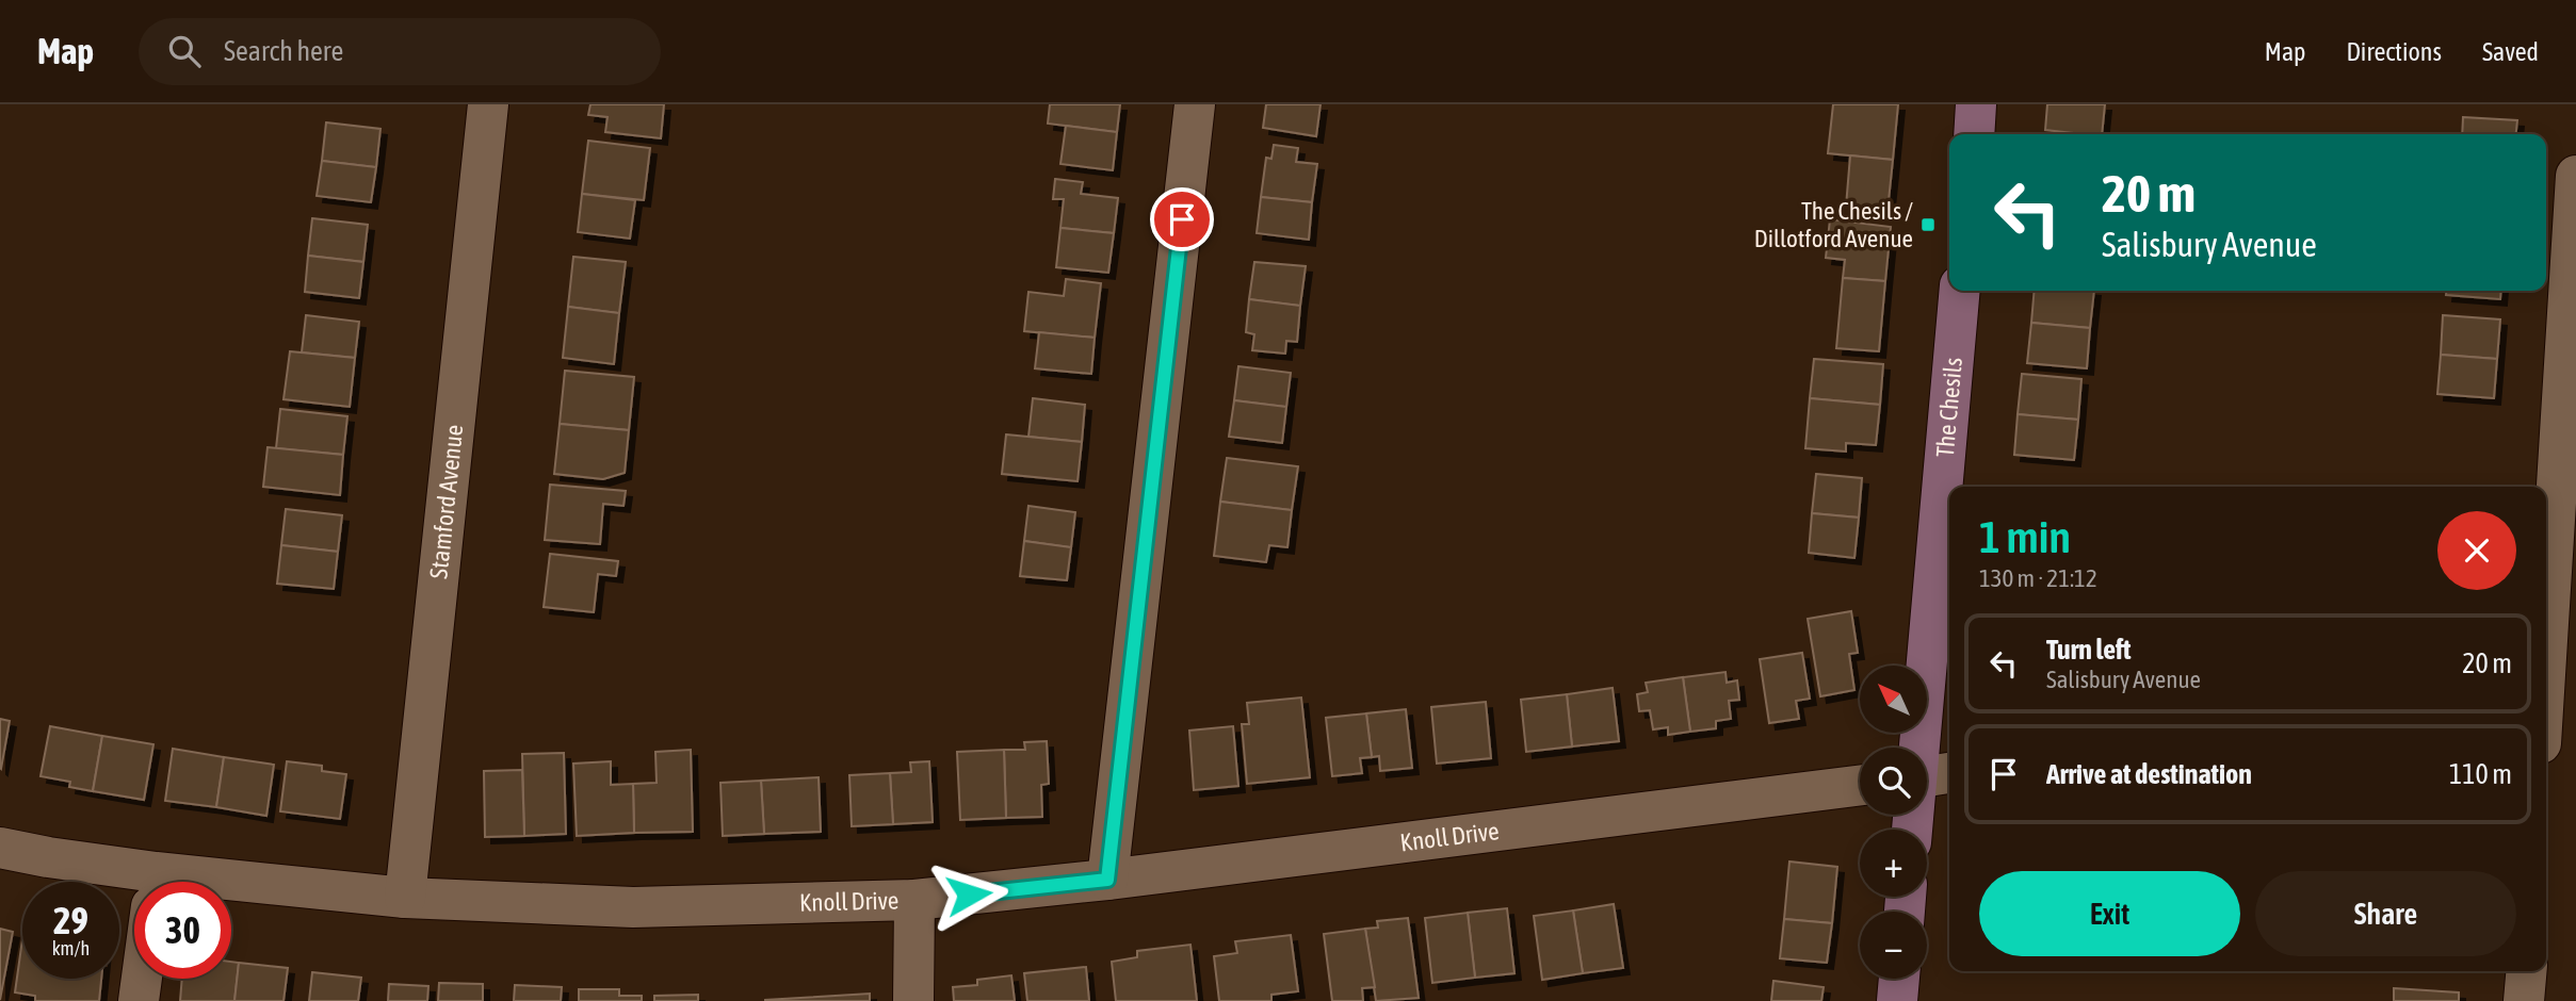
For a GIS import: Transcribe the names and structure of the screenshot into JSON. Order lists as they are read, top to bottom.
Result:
{
  "streets": {
    "street": ["The Chesils", "Stamford Avenue", "Knoll Drive"]
  },
  "crossings": [
    ["Stamford Avenue", "Knoll Drive"]
  ],
  "places": {
    "transit": ["The Chesils / Dillotford Avenue"]
  },
  "north": "top left",
  "page": {
    "header": "Map",
    "search": "Search here",
    "nav": ["Map", "Directions", "Saved"],
    "turn": ["20 m", "Salisbury Avenue"],
    "heading": ["1 min", "130 m · 21:12"],
    "list": [
      {
        "name": "Turn left",
        "note": "Salisbury Avenue",
        "value": "20 m"
      },
      {
        "name": "Arrive at destination",
        "value": "110 m"
      }
    ],
    "map_buttons": ["+", "−"],
    "buttons": ["Exit", "Share"],
    "speed": "29 km/h",
    "limit": "30"
  }
}
